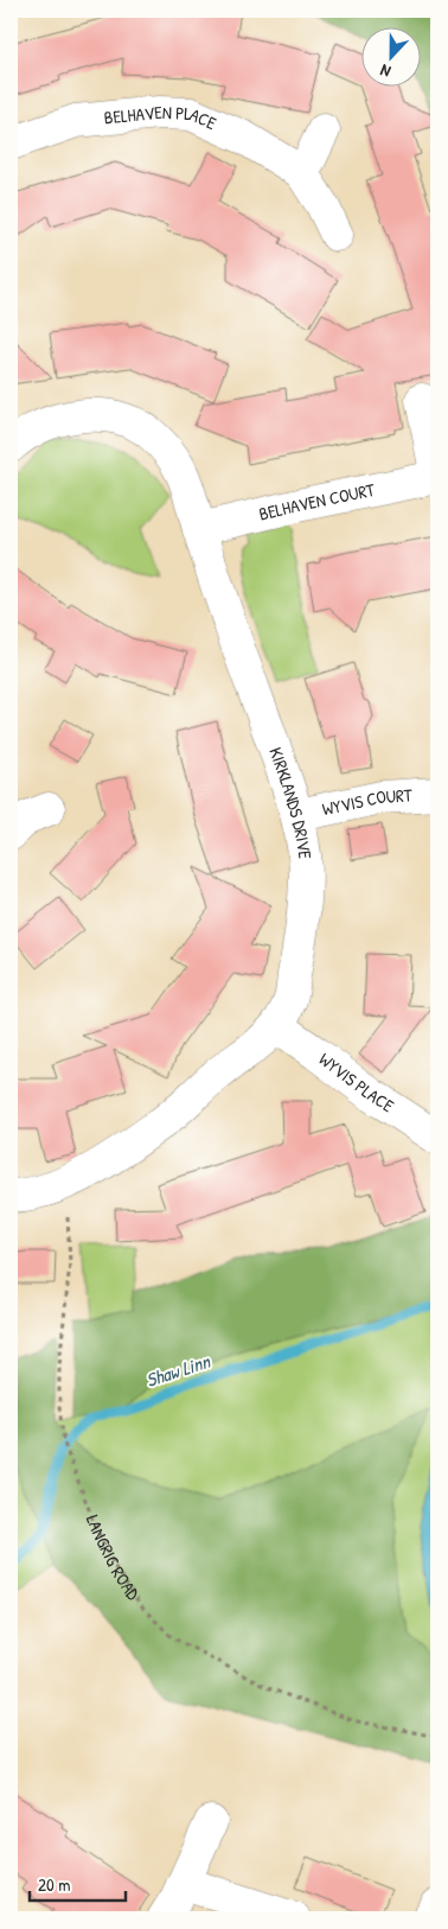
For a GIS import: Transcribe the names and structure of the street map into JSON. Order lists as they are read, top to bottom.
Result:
{
  "streets": {
    "street": [
      "BELHAVEN PLACE",
      "BELHAVEN COURT",
      "KIRKLANDS DRIVE",
      "WYVIS COURT",
      "WYVIS PLACE"
    ],
    "path": ["LANGRIG ROAD"]
  },
  "crossings": [
    ["BELHAVEN COURT", "KIRKLANDS DRIVE"],
    ["KIRKLANDS DRIVE", "WYVIS COURT"],
    ["KIRKLANDS DRIVE", "WYVIS PLACE"],
    ["KIRKLANDS DRIVE", "LANGRIG ROAD"]
  ],
  "water": ["Shaw Linn"],
  "scale_bar": "20 m",
  "north": "bottom"
}
